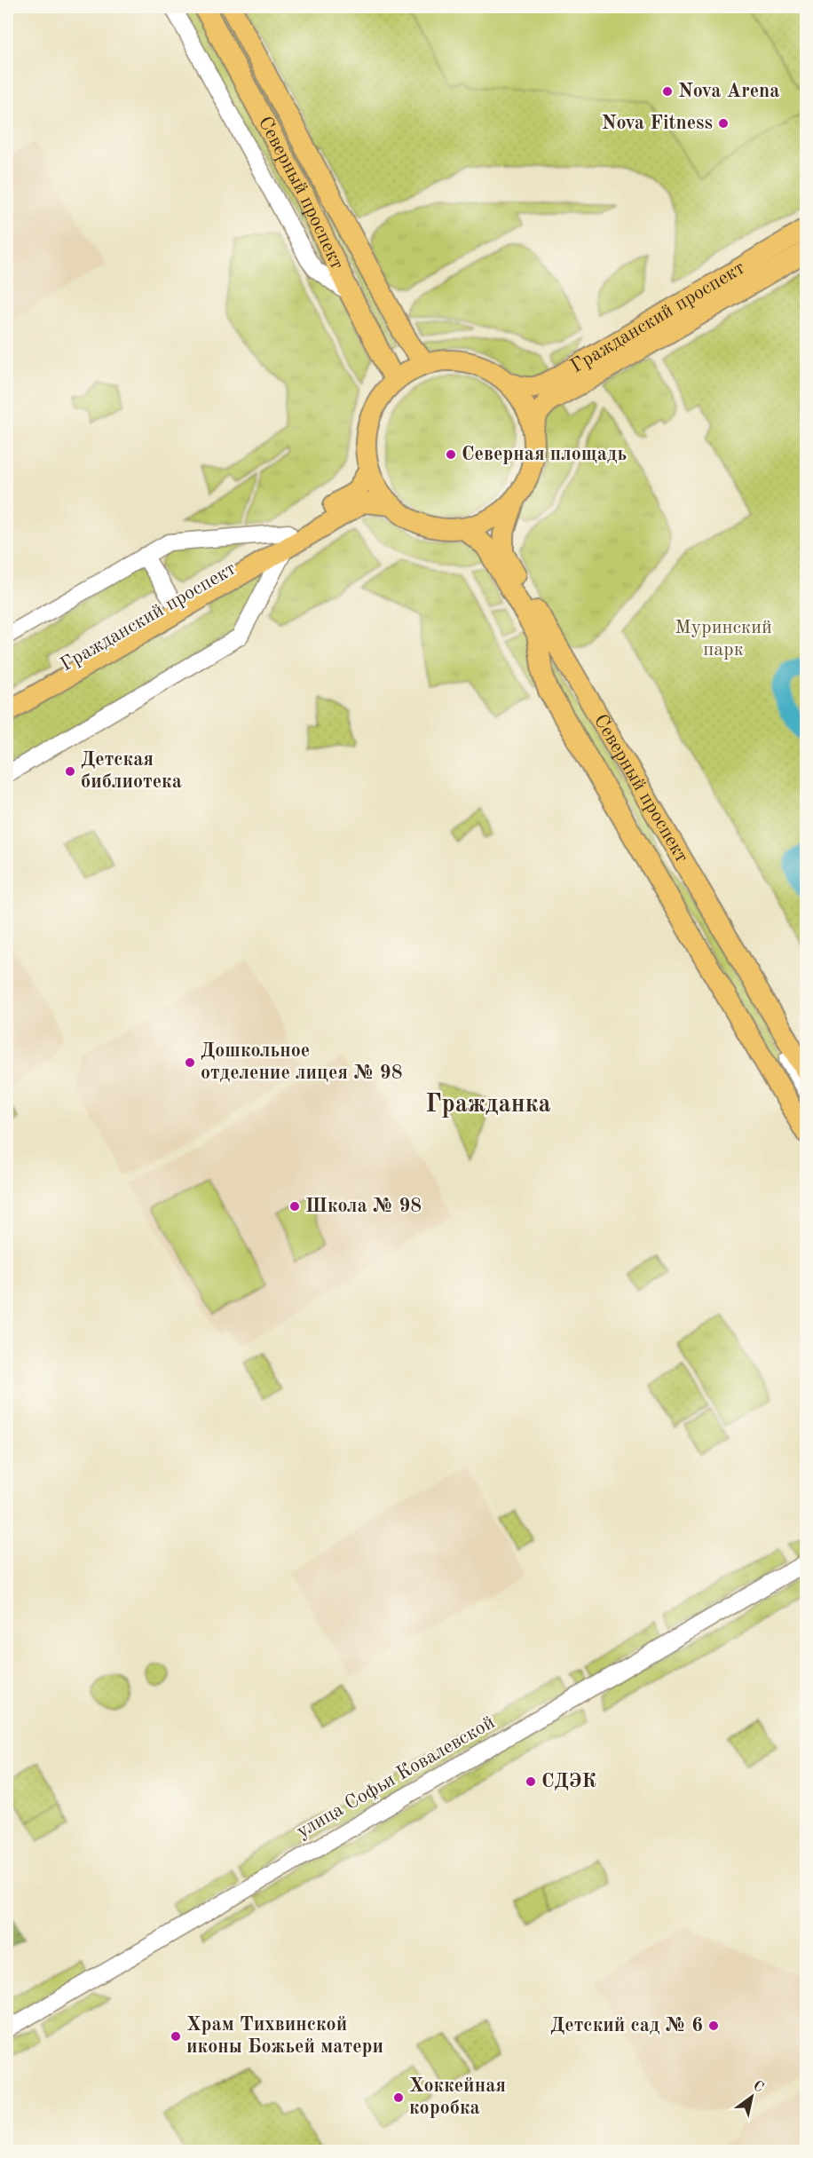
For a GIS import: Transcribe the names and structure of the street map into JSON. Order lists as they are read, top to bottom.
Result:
{
  "streets": {
    "main road": ["Северный проспект", "Гражданский проспект"],
    "street": ["улица Софьи Ковалевской"]
  },
  "crossings": [
    ["Северный проспект", "Гражданский проспект"]
  ],
  "districts": ["Гражданка"],
  "parks": ["Муринский парк"],
  "places": [
    "Nova Arena",
    "Nova Fitness",
    "Северная площадь",
    "Детская библиотека",
    "Дошкольное отделение лицея № 98",
    "Школа № 98",
    "СДЭК",
    "Детский сад № 6",
    "Храм Тихвинской иконы Божьей матери",
    "Хоккейная коробка"
  ],
  "north": "top right"
}
